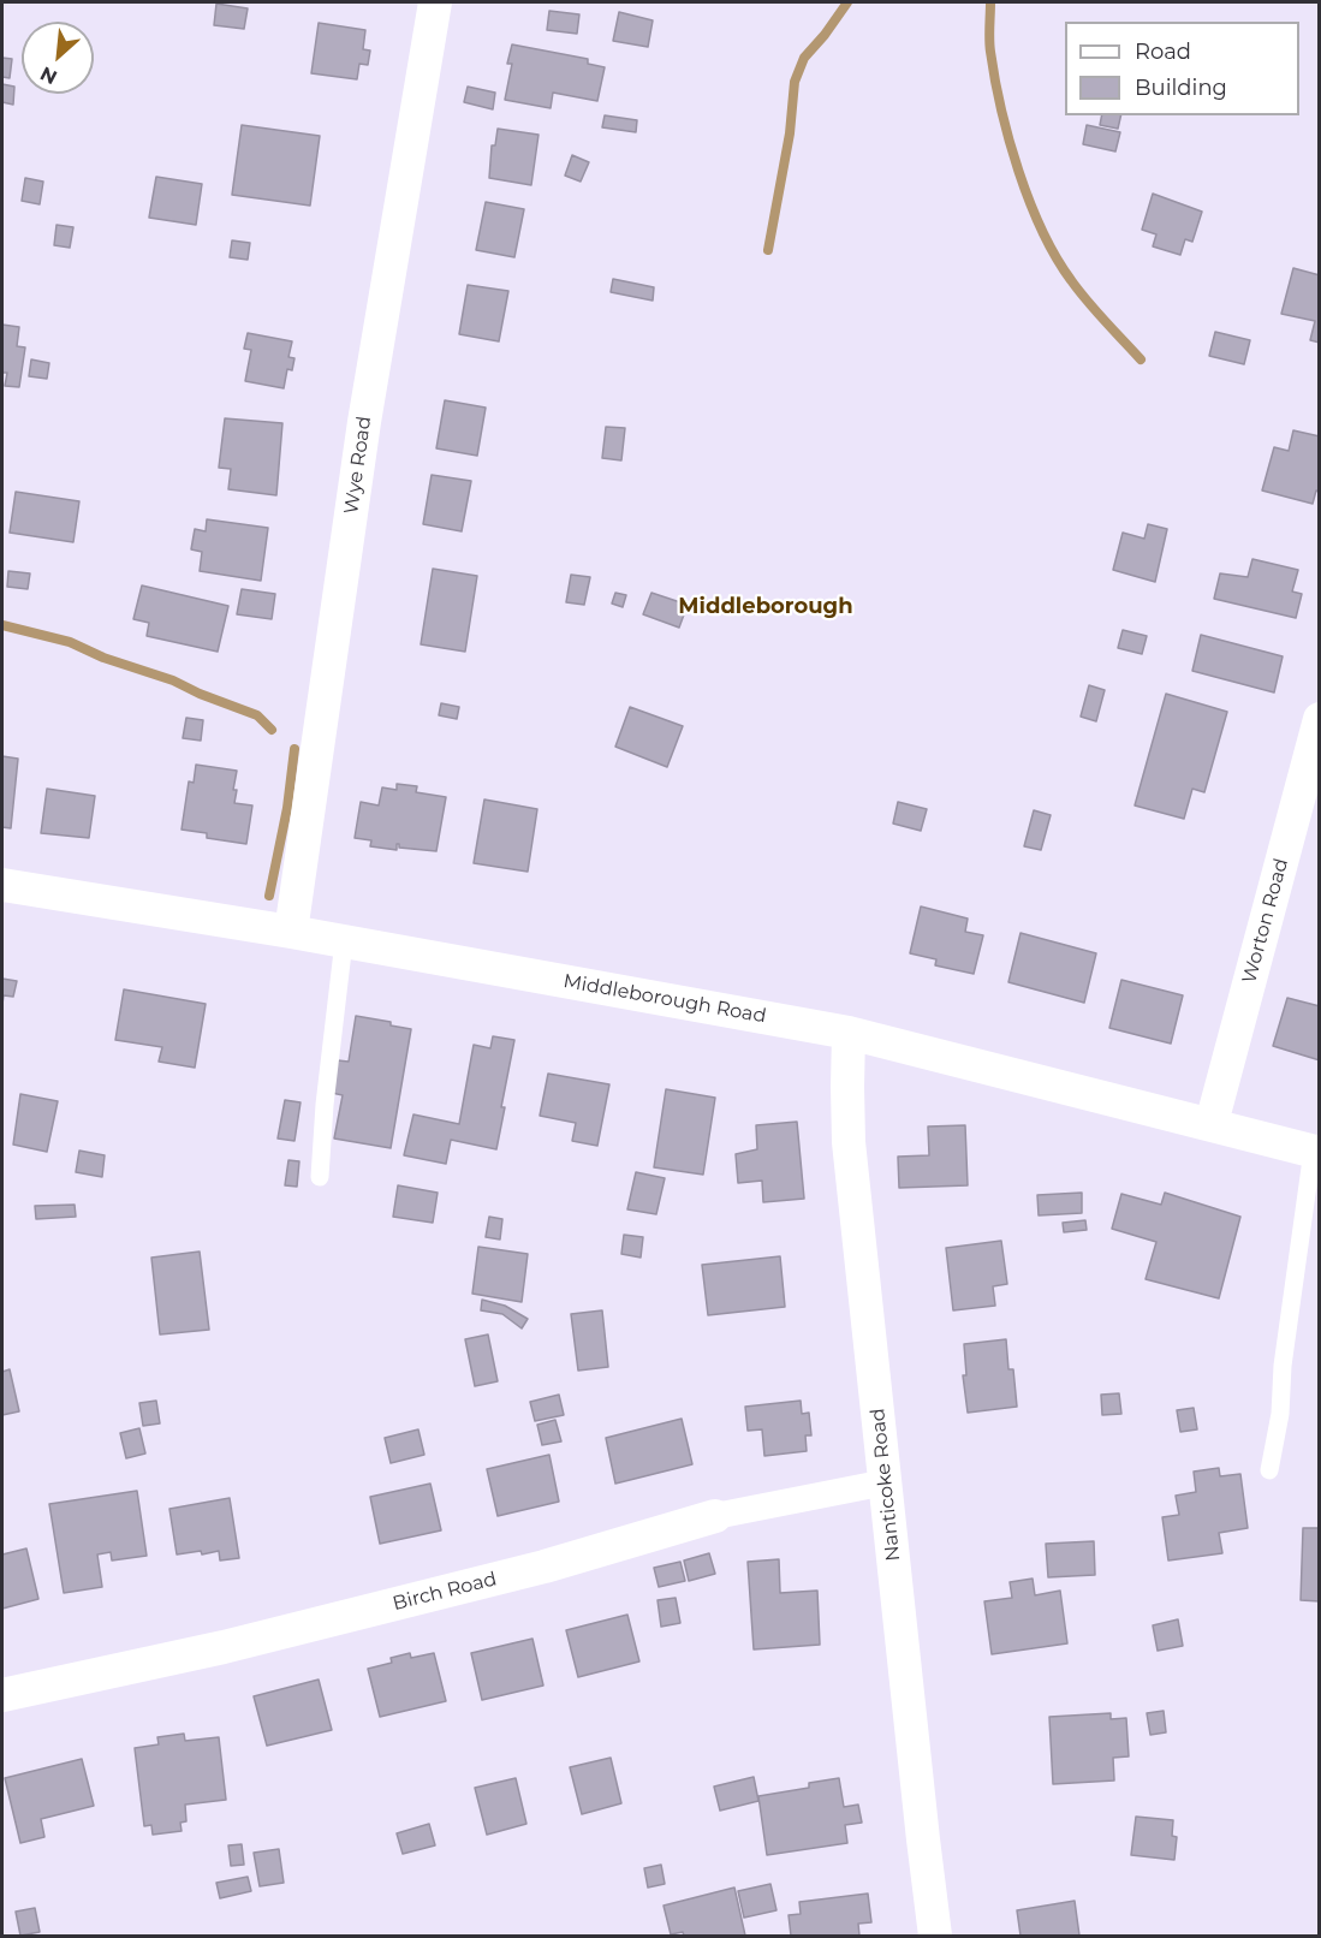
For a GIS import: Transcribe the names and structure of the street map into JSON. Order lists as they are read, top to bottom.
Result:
{
  "streets": {
    "street": [
      "Wye Road",
      "Worton Road",
      "Middleborough Road",
      "Nanticoke Road",
      "Birch Road"
    ]
  },
  "crossings": [
    ["Wye Road", "Middleborough Road"],
    ["Worton Road", "Middleborough Road"],
    ["Middleborough Road", "Nanticoke Road"],
    ["Nanticoke Road", "Birch Road"]
  ],
  "districts": ["Middleborough"],
  "legend": ["Road", "Building"],
  "north": "bottom left"
}
